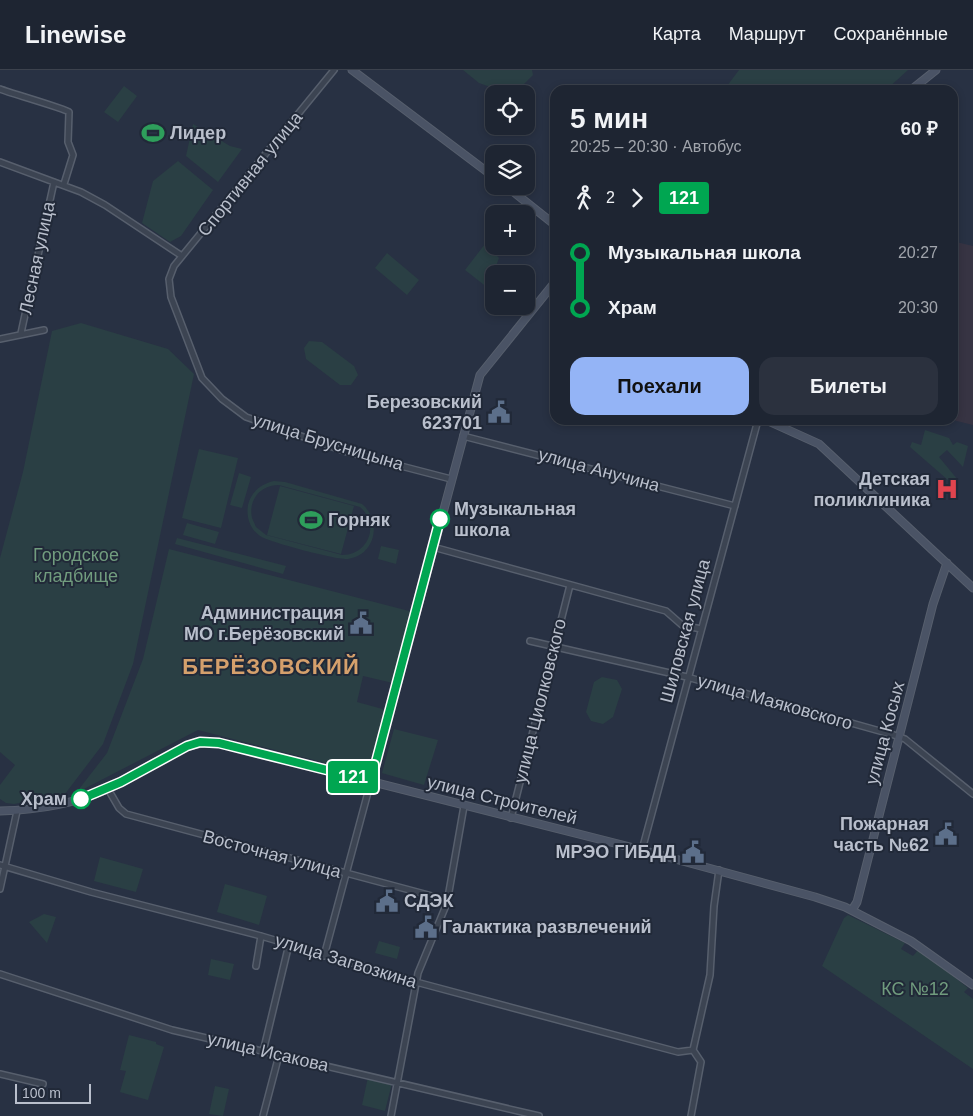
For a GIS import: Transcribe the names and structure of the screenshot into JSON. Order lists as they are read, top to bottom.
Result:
{
  "streets": {
    "street": [
      "Спортивная улица",
      "Лесная улица",
      "улица Брусницына",
      "улица Анучина",
      "Шиловская улица",
      "улица Циолковского",
      "улица Маяковского",
      "улица Косых",
      "улица Строителей",
      "Восточная улица",
      "улица Загвозкина",
      "улица Исакова"
    ]
  },
  "crossings": [
    ["Спортивная улица", "улица Брусницына"],
    ["улица Анучина", "Шиловская улица"],
    ["Шиловская улица", "улица Маяковского"],
    ["Шиловская улица", "улица Строителей"],
    ["улица Циолковского", "улица Маяковского"],
    ["улица Циолковского", "улица Строителей"],
    ["улица Маяковского", "улица Косых"],
    ["улица Косых", "улица Строителей"],
    ["улица Строителей", "Восточная улица"]
  ],
  "districts": ["БЕРЁЗОВСКИЙ"],
  "parks": ["Городское кладбище", "КС №12"],
  "places": {
    "sports": ["Лидер", "Горняк"],
    "public building": [
      "Березовский 623701",
      "Администрация МО г.Берёзовский",
      "Пожарная часть №62",
      "МРЭО ГИБДД",
      "СДЭК",
      "Галактика развлечений"
    ],
    "hospital": ["Детская поликлиника"],
    "other": ["Музыкальная школа", "Храм"]
  },
  "lines": ["bus line 121"],
  "scale_bar": "100 m",
  "page": {
    "header": "Linewise",
    "nav": ["Карта", "Маршрут", "Сохранённые"],
    "on_map": "121",
    "map_buttons": ["+", "−"],
    "heading": ["5 мин", "20:25 – 20:30 · Автобус", "60 ₽"],
    "legs": ["2", "121"],
    "list": [
      {
        "name": "Музыкальная школа",
        "value": "20:27"
      },
      {
        "name": "Храм",
        "value": "20:30"
      }
    ],
    "buttons": ["Поехали", "Билеты"],
    "scale": "100 m"
  }
}
